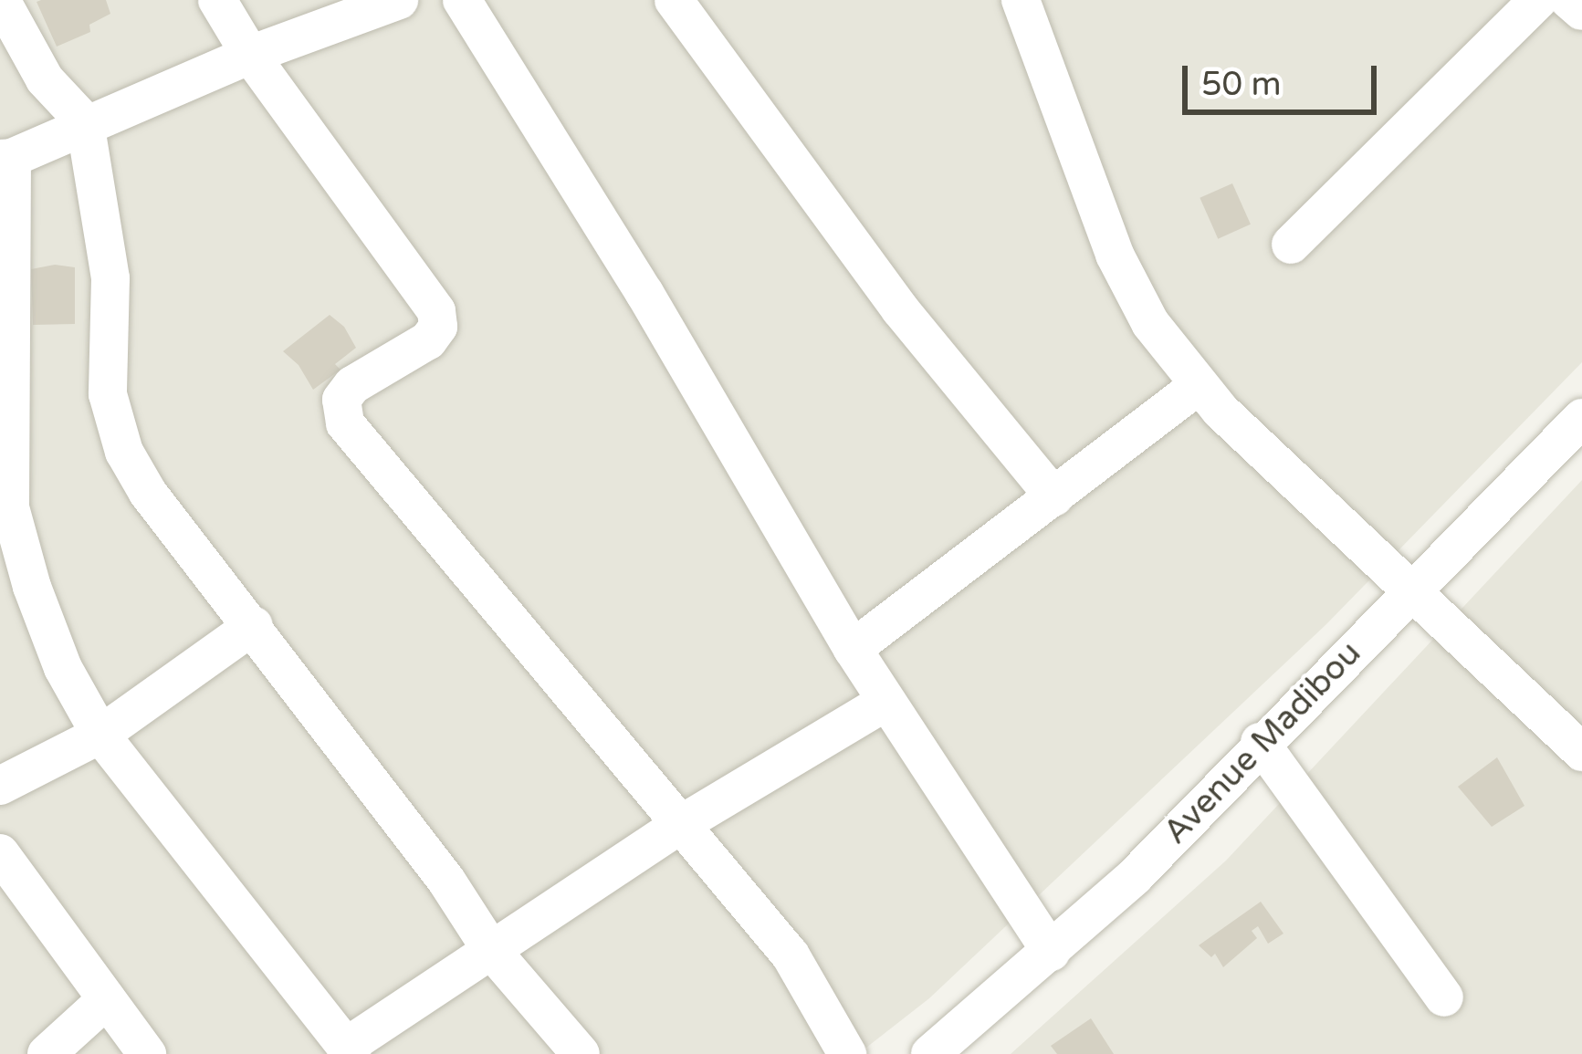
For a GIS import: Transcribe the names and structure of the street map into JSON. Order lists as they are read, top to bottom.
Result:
{
  "streets": {
    "street": ["Avenue Madibou"]
  },
  "scale_bar": "50 m"
}
